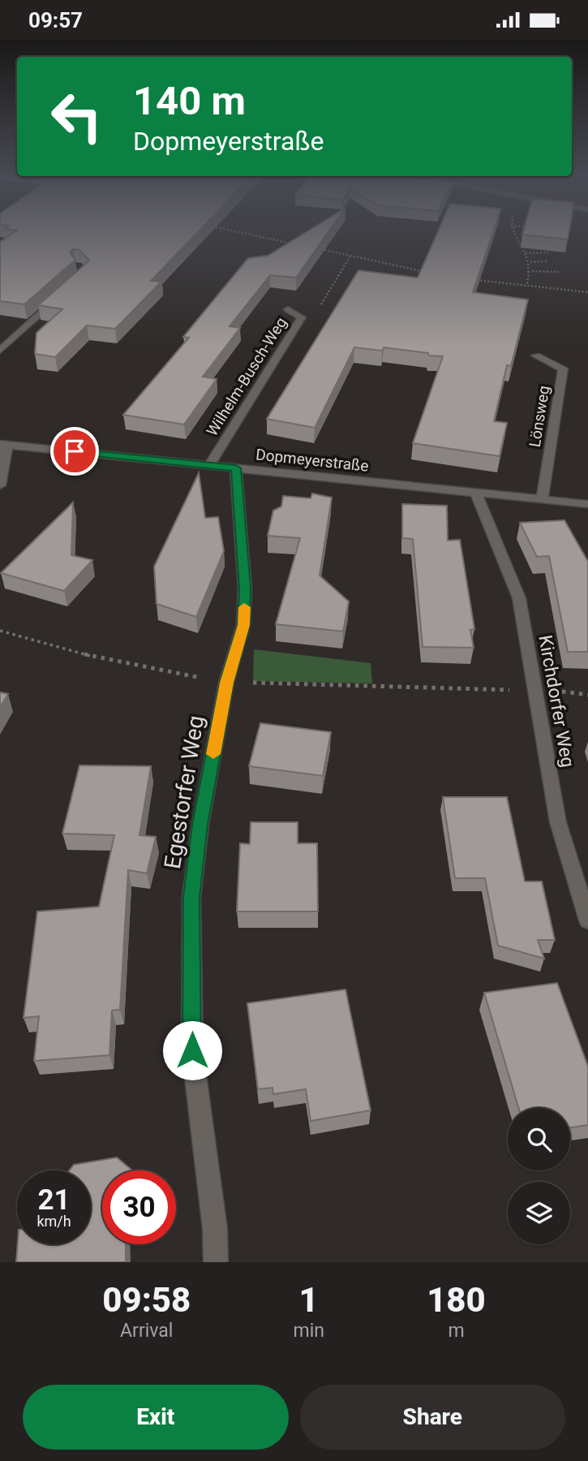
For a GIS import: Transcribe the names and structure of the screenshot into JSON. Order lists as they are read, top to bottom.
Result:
{
  "streets": {
    "street": [
      "Wilhelm-Busch-Weg",
      "Lönsweg",
      "Dopmeyerstraße",
      "Kirchdorfer Weg",
      "Egestorfer Weg"
    ]
  },
  "crossings": [
    ["Wilhelm-Busch-Weg", "Dopmeyerstraße"],
    ["Lönsweg", "Dopmeyerstraße"],
    ["Dopmeyerstraße", "Kirchdorfer Weg"],
    ["Dopmeyerstraße", "Egestorfer Weg"]
  ],
  "page": {
    "status": "09:57",
    "turn": ["140 m", "Dopmeyerstraße"],
    "speed": "21 km/h",
    "limit": "30",
    "eta": [
      "09:58",
      "Arrival",
      "1",
      "min",
      "180",
      "m"
    ],
    "buttons": ["Exit", "Share"]
  }
}
